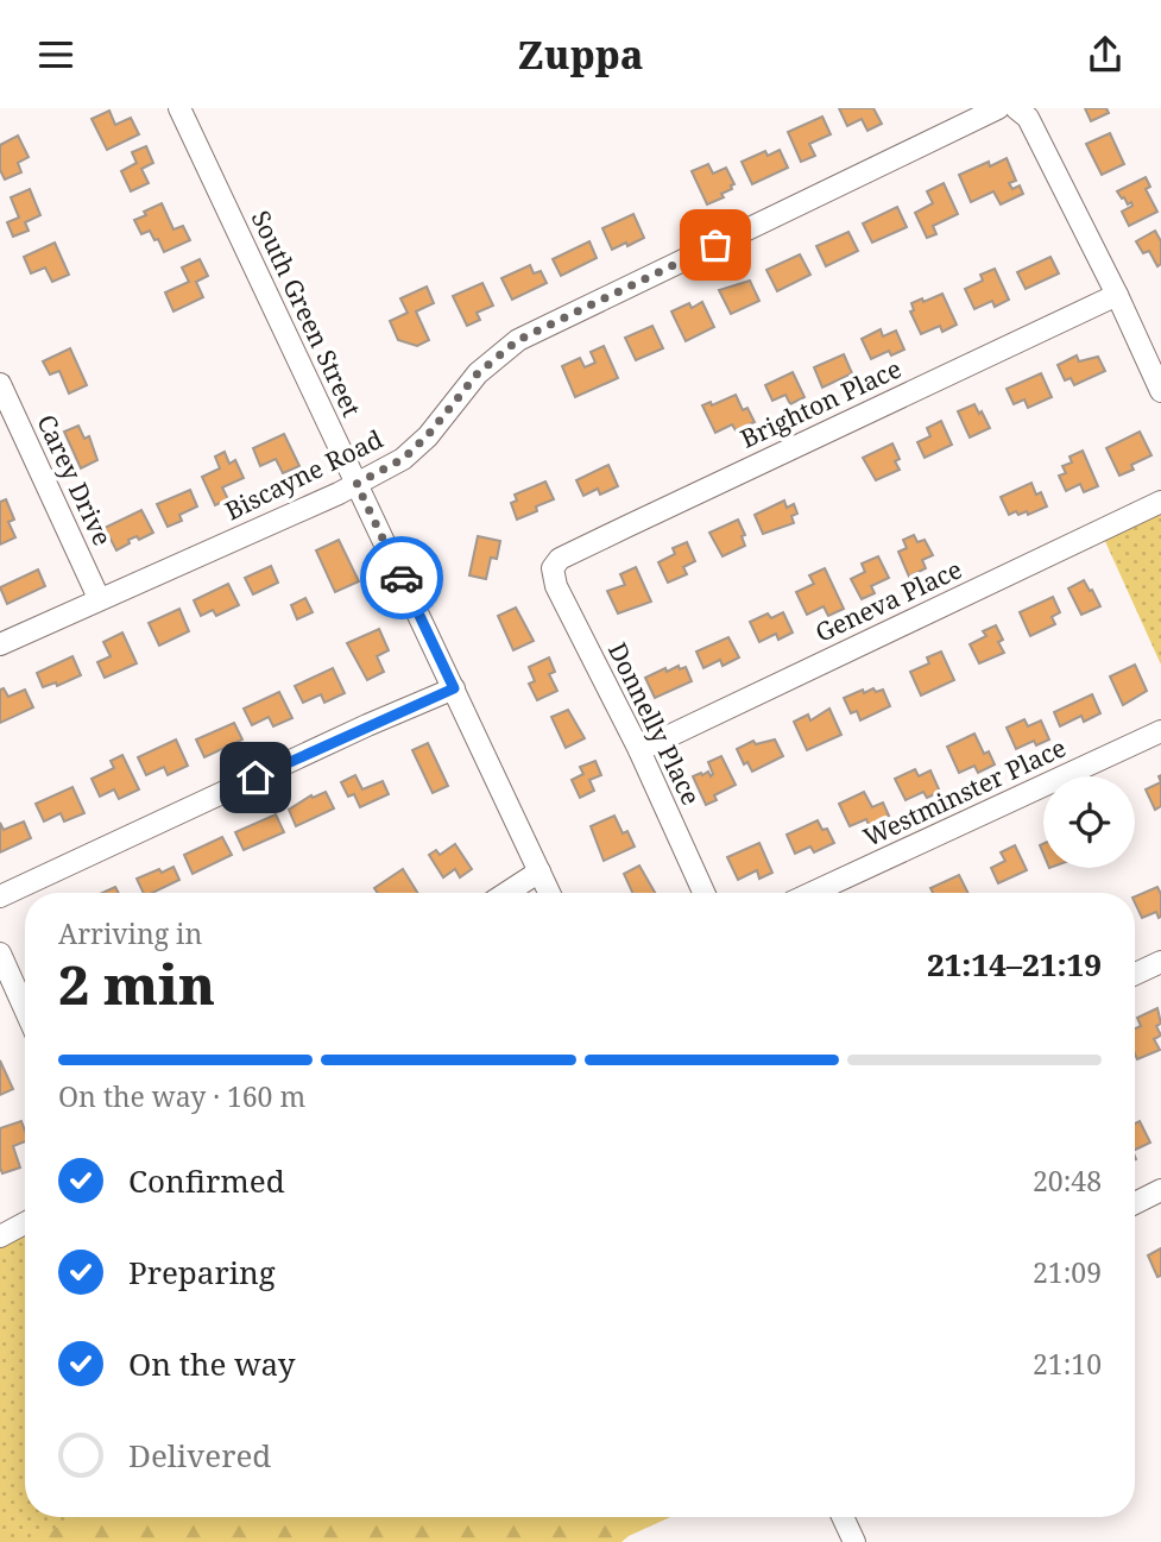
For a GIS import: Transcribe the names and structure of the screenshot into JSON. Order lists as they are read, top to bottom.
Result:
{
  "streets": {
    "street": [
      "South Green Street",
      "Brighton Place",
      "Biscayne Road",
      "Carey Drive",
      "Geneva Place",
      "Donnelly Place",
      "Westminster Place"
    ]
  },
  "crossings": [
    ["South Green Street", "Biscayne Road"],
    ["Brighton Place", "Donnelly Place"],
    ["Biscayne Road", "Carey Drive"],
    ["Geneva Place", "Donnelly Place"]
  ],
  "page": {
    "header": "Zuppa",
    "heading": ["2 min", "Arriving in", "21:14–21:19"],
    "bar": "On the way · 160 m",
    "list": [
      ["Confirmed", "20:48"],
      ["Preparing", "21:09"],
      ["On the way", "21:10"],
      "Delivered"
    ]
  }
}
